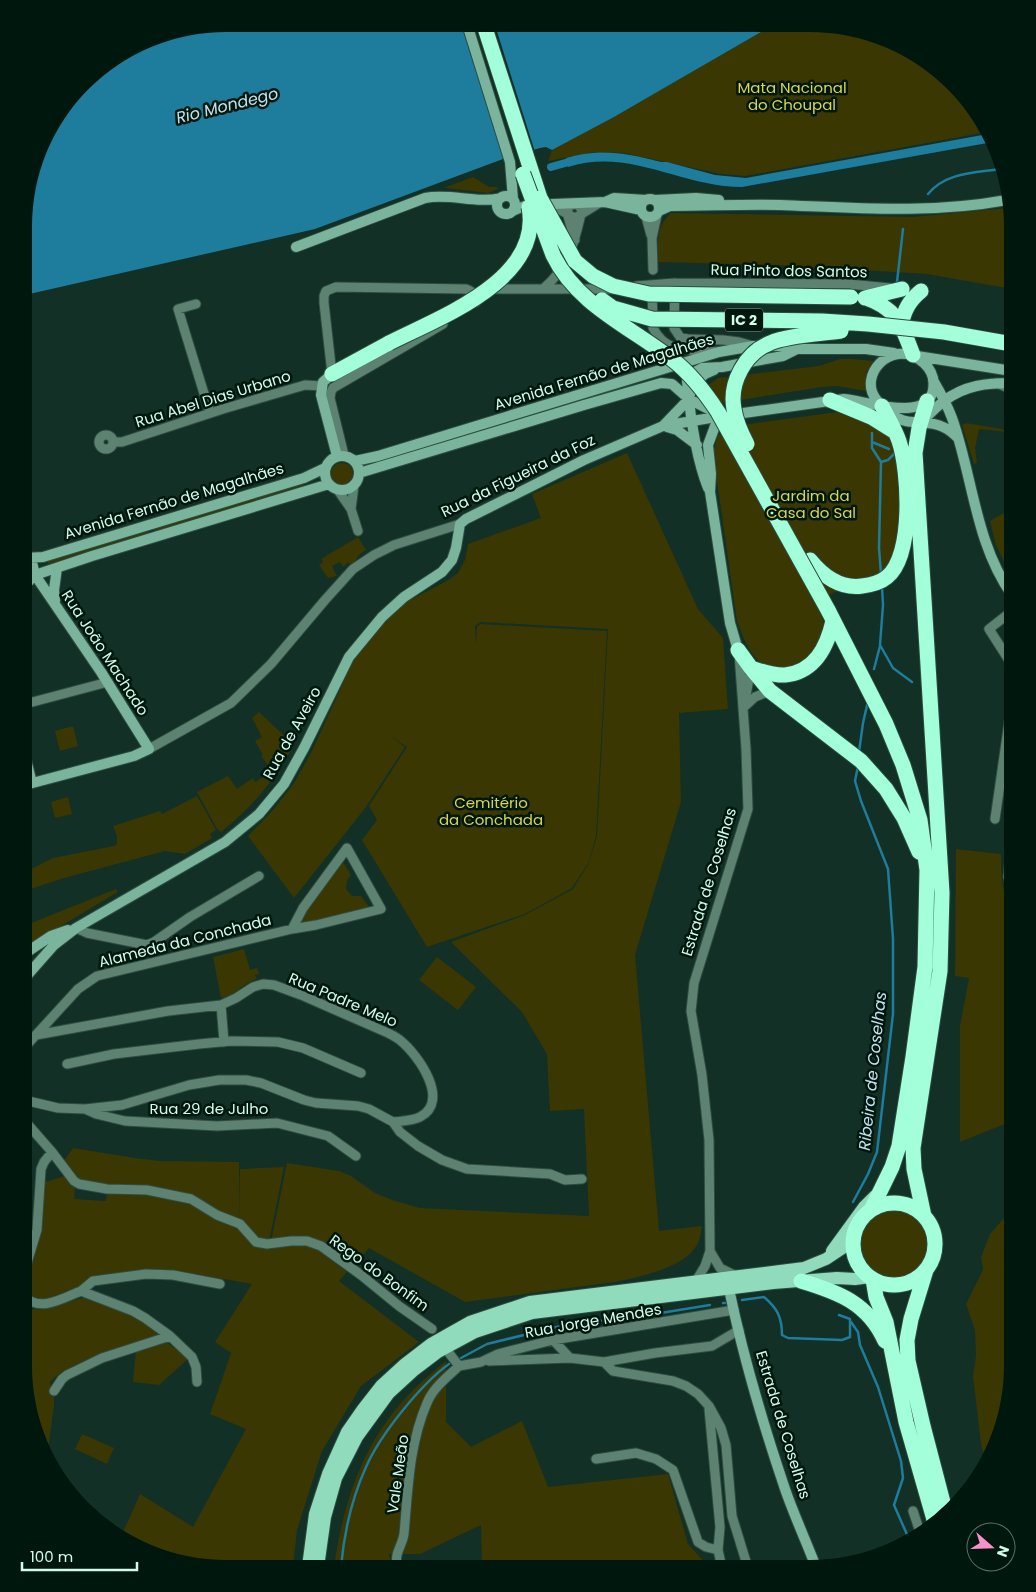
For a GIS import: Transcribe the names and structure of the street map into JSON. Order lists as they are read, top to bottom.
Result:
{
  "streets": {
    "highway": ["IC 2"],
    "main road": [
      "Avenida Fernão de Magalhães",
      "Rua da Figueira da Foz",
      "Rua João Machado",
      "Rua de Aveiro",
      "Estrada de Coselhas"
    ],
    "street": [
      "Rua Pinto dos Santos",
      "Rua Abel Dias Urbano",
      "Alameda da Conchada",
      "Rua Padre Melo",
      "Rua 29 de Julho",
      "Rego do Bonfim",
      "Rua Jorge Mendes",
      "Vale Meão"
    ]
  },
  "crossings": [
    ["Avenida Fernão de Magalhães", "Rua da Figueira da Foz"],
    ["Avenida Fernão de Magalhães", "Rua João Machado"],
    ["Rua da Figueira da Foz", "Rua João Machado"],
    ["Rua da Figueira da Foz", "Rua de Aveiro"],
    ["Estrada de Coselhas", "Rua Jorge Mendes"],
    ["Rua Jorge Mendes", "Vale Meão"]
  ],
  "water": ["Rio Mondego", "Ribeira de Coselhas"],
  "parks": ["Mata Nacional do Choupal", "Jardim da Casa do Sal", "Cemitério da Conchada"],
  "scale_bar": "100 m",
  "north": "right"
}
